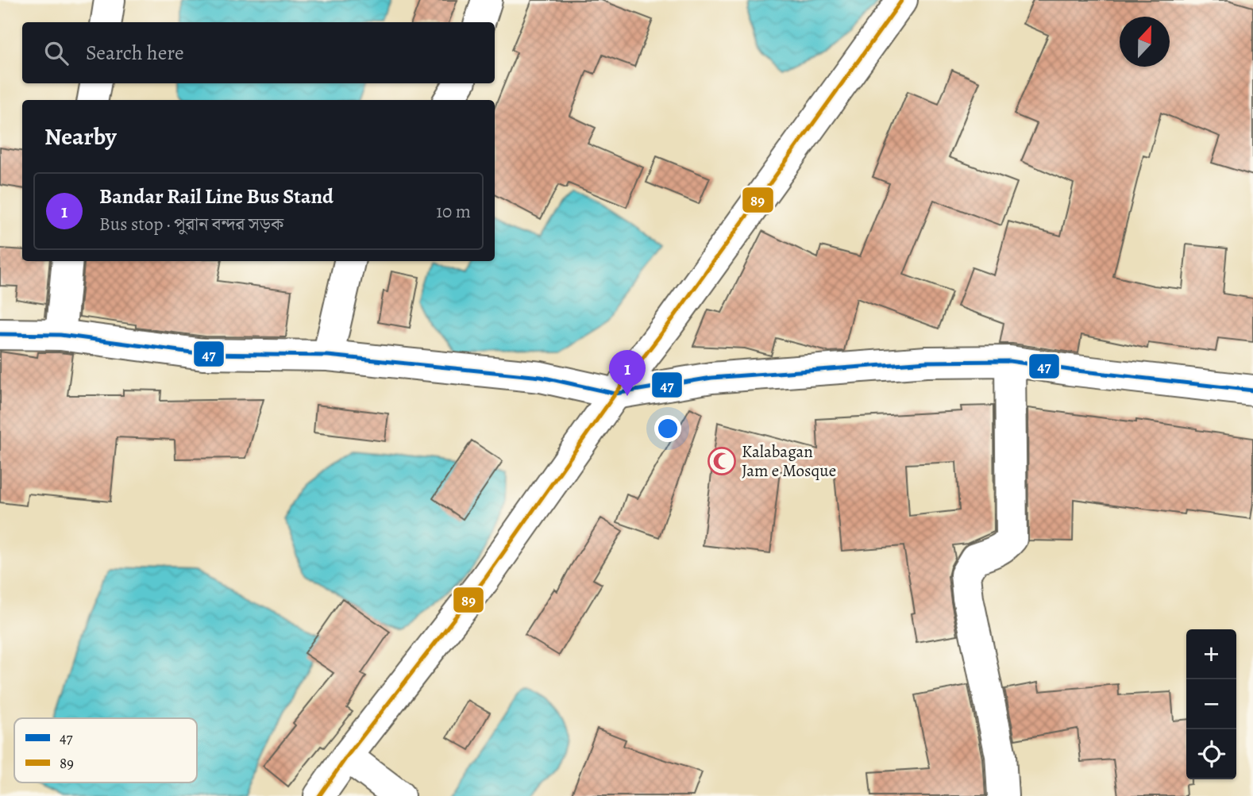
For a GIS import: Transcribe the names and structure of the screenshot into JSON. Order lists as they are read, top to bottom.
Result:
{
  "places": {
    "mosque": ["Kalabagan Jam e Mosque"]
  },
  "lines": ["transit line 89", "transit line 47"],
  "legend": ["47", "89"],
  "north": "top",
  "page": {
    "search": "Search here",
    "heading": "Nearby",
    "list": [
      {
        "mark": "1",
        "name": "Bandar Rail Line Bus Stand",
        "note": "Bus stop · পুরান বন্দর সড়ক",
        "value": "10 m"
      }
    ],
    "pins": "1",
    "map_buttons": ["+", "−"]
  }
}
